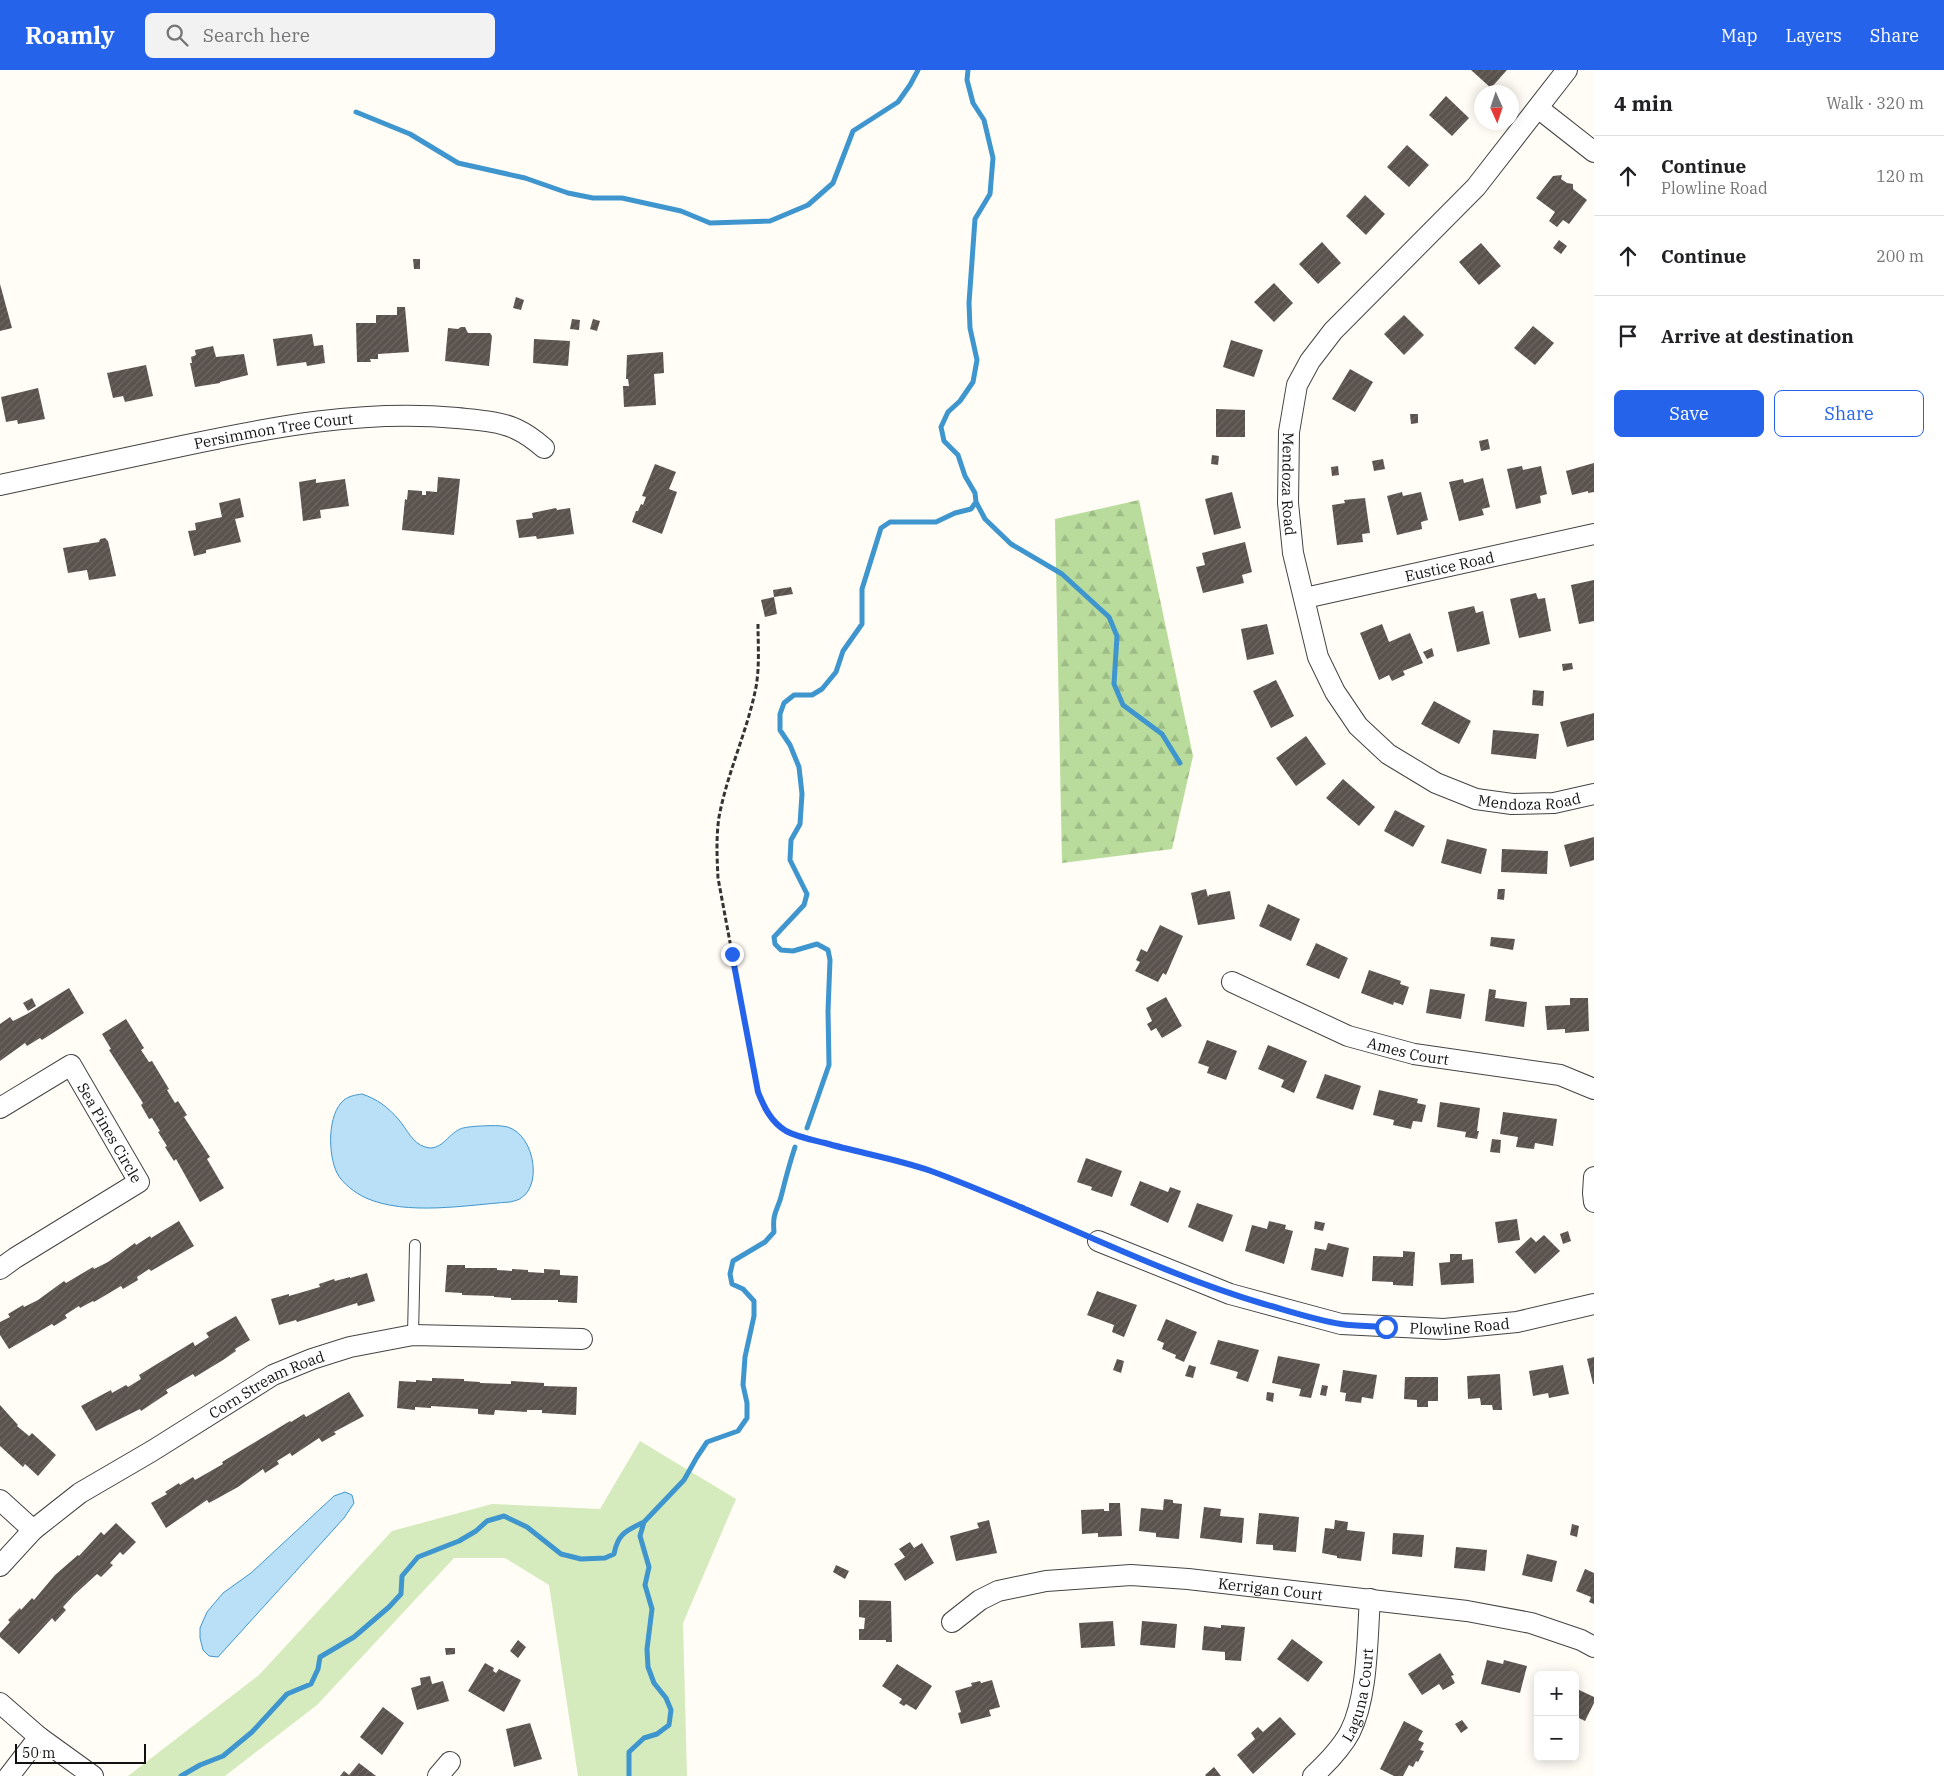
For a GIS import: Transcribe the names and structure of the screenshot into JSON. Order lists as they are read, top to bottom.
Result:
{
  "streets": {
    "street": [
      "Persimmon Tree Court",
      "Mendoza Road",
      "Eustice Road",
      "Ames Court",
      "Sea Pines Circle",
      "Plowline Road",
      "Corn Stream Road",
      "Kerrigan Court",
      "Laguna Court"
    ]
  },
  "crossings": [
    ["Mendoza Road", "Eustice Road"],
    ["Kerrigan Court", "Laguna Court"]
  ],
  "scale_bar": "50 m",
  "north": "bottom",
  "page": {
    "header": "Roamly",
    "search": "Search here",
    "nav": ["Map", "Layers", "Share"],
    "heading": ["4 min", "Walk · 320 m"],
    "list": [
      ["Continue", "Plowline Road", "120 m"],
      ["Continue", "200 m"],
      "Arrive at destination"
    ],
    "buttons": ["Save", "Share"],
    "map_buttons": ["+", "−"],
    "scale": "50 m"
  }
}
